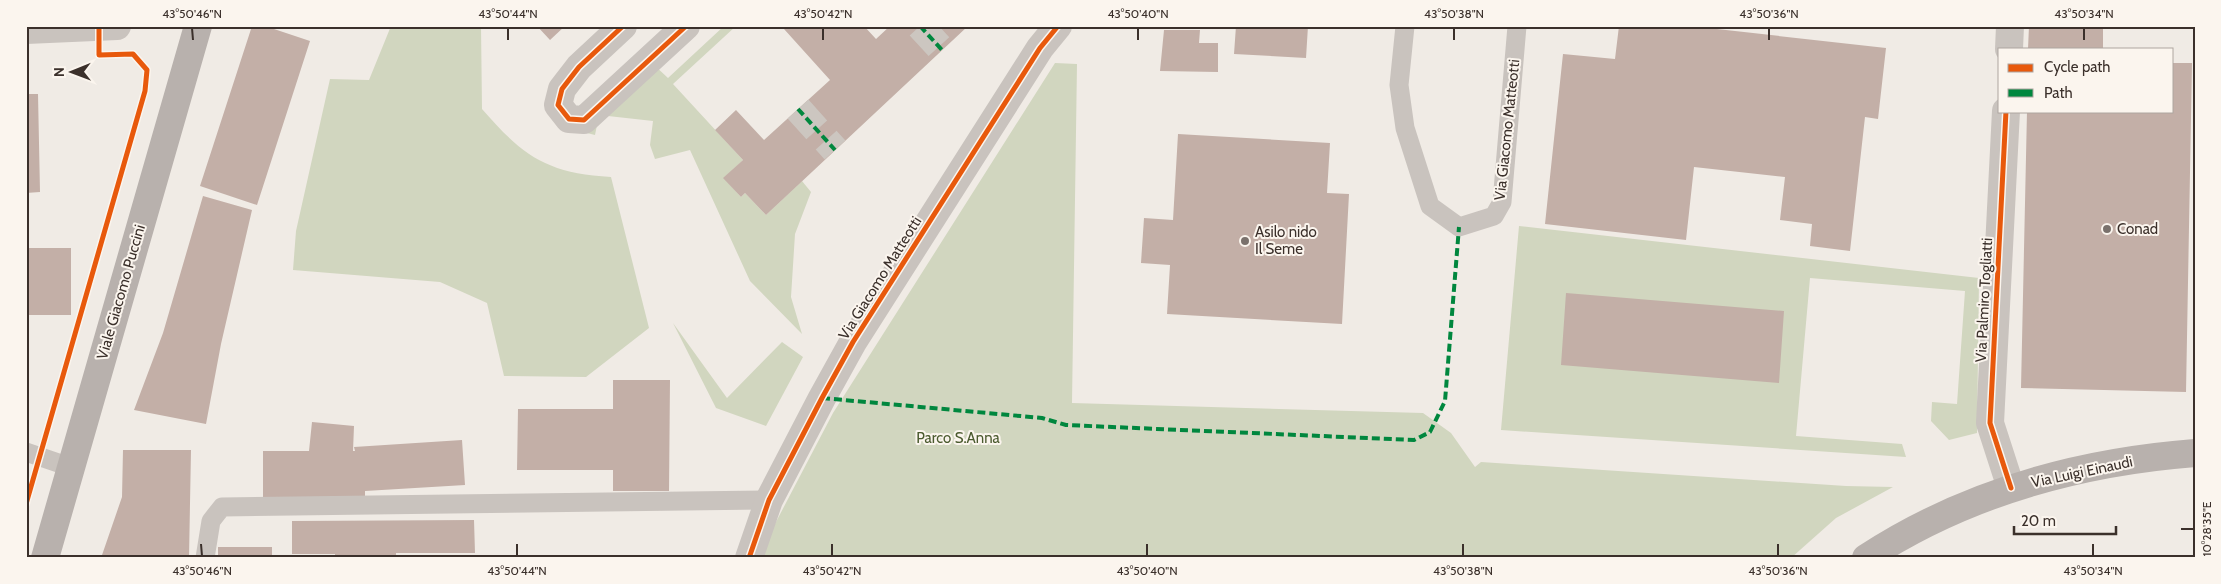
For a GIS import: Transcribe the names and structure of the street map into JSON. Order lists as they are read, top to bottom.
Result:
{
  "streets": {
    "main road": ["Viale Giacomo Puccini", "Via Luigi Einaudi"],
    "street": ["Via Giacomo Matteotti", "Via Palmiro Togliatti"]
  },
  "crossings": [
    ["Via Palmiro Togliatti", "Via Luigi Einaudi"]
  ],
  "parks": ["Parco S.Anna"],
  "places": ["Conad", "Asilo nido Il Seme"],
  "legend": ["Cycle path", "Path"],
  "scale_bar": "20 m",
  "north": "left",
  "coordinates": [
    "43°50'46\"N",
    "43°50'44\"N",
    "43°50'42\"N",
    "43°50'40\"N",
    "43°50'38\"N",
    "43°50'36\"N",
    "43°50'34\"N",
    "10°28'35\"E"
  ]
}
